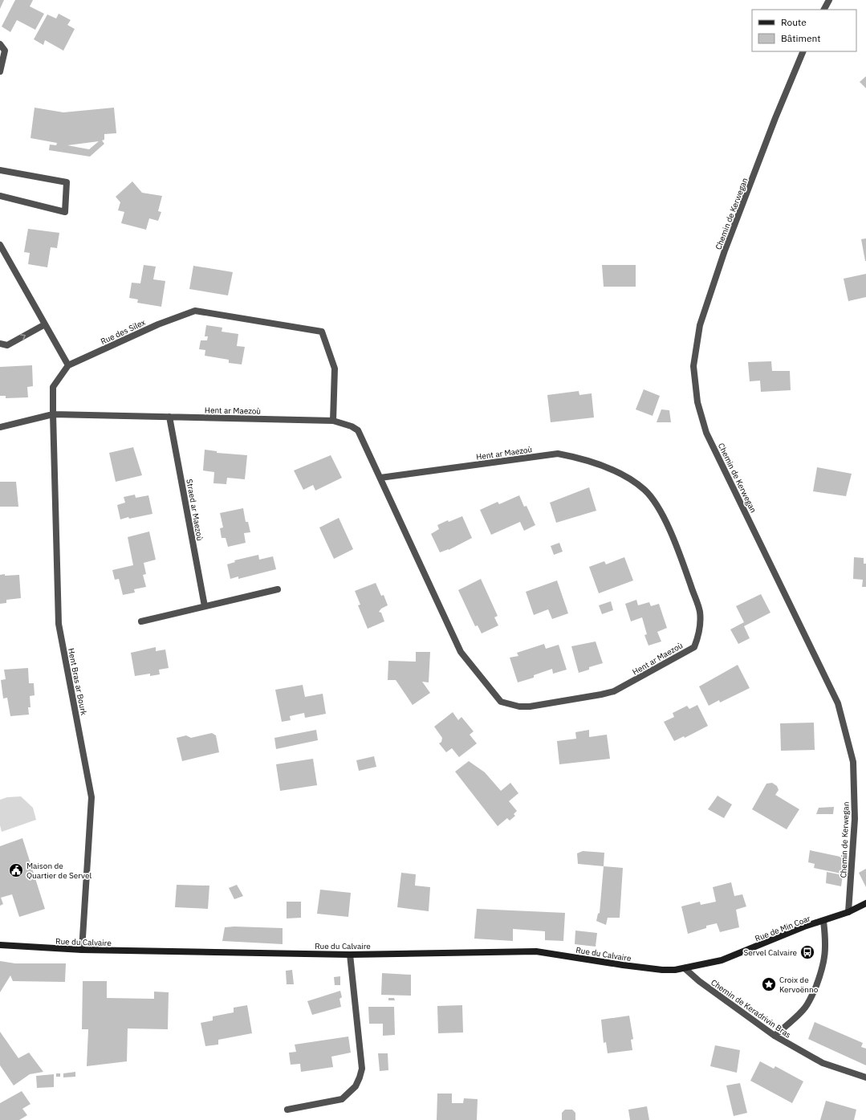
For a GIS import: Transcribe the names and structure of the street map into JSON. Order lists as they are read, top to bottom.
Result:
{
  "streets": {
    "street": [
      "Chemin de Kerwegan",
      "Rue des Silex",
      "Hent ar Maezoù",
      "Straed ar Maezoù",
      "Hent Bras ar Bourk",
      "Rue de Min Coar",
      "Rue du Calvaire",
      "Chemin de Keradrivin Bras"
    ]
  },
  "crossings": [
    ["Chemin de Kerwegan", "Rue de Min Coar"],
    ["Rue des Silex", "Hent ar Maezoù"],
    ["Rue des Silex", "Hent Bras ar Bourk"],
    ["Hent ar Maezoù", "Straed ar Maezoù"],
    ["Hent ar Maezoù", "Hent Bras ar Bourk"],
    ["Hent Bras ar Bourk", "Rue du Calvaire"],
    ["Rue de Min Coar", "Rue du Calvaire"],
    ["Rue de Min Coar", "Chemin de Keradrivin Bras"],
    ["Rue du Calvaire", "Chemin de Keradrivin Bras"]
  ],
  "places": {
    "public building": ["Maison de Quartier de Servel"],
    "bus stop": ["Servel Calvaire"],
    "place": ["Croix de Kervoënno"]
  },
  "legend": ["Route", "Bâtiment"]
}
